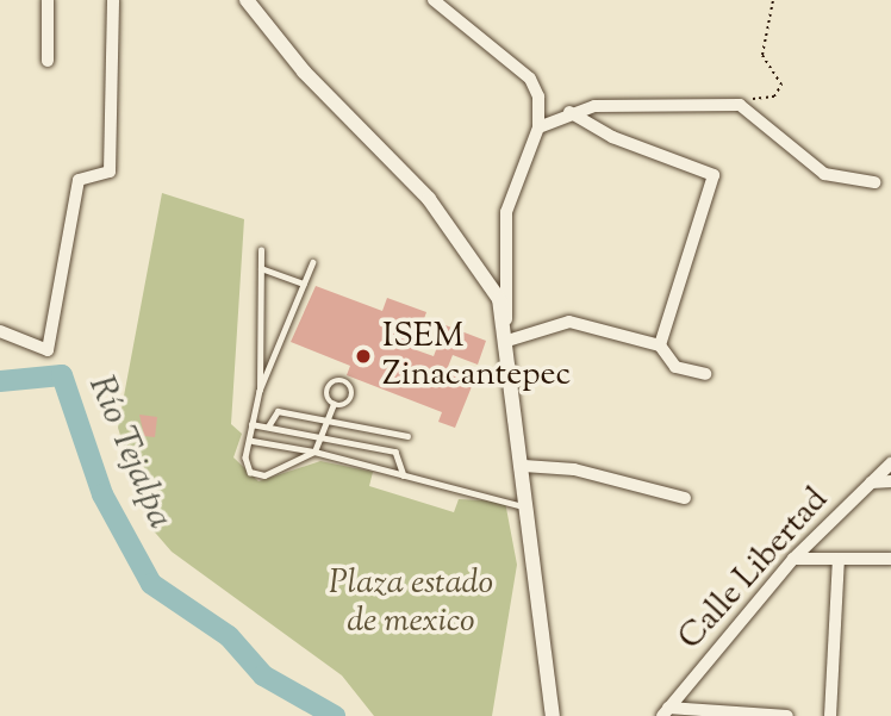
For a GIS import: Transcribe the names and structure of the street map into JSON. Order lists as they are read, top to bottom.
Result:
{
  "streets": {
    "street": ["Calle Libertad"]
  },
  "water": ["Río Tejalpa"],
  "parks": ["Plaza estado de mexico"],
  "places": ["ISEM Zinacantepec"]
}
